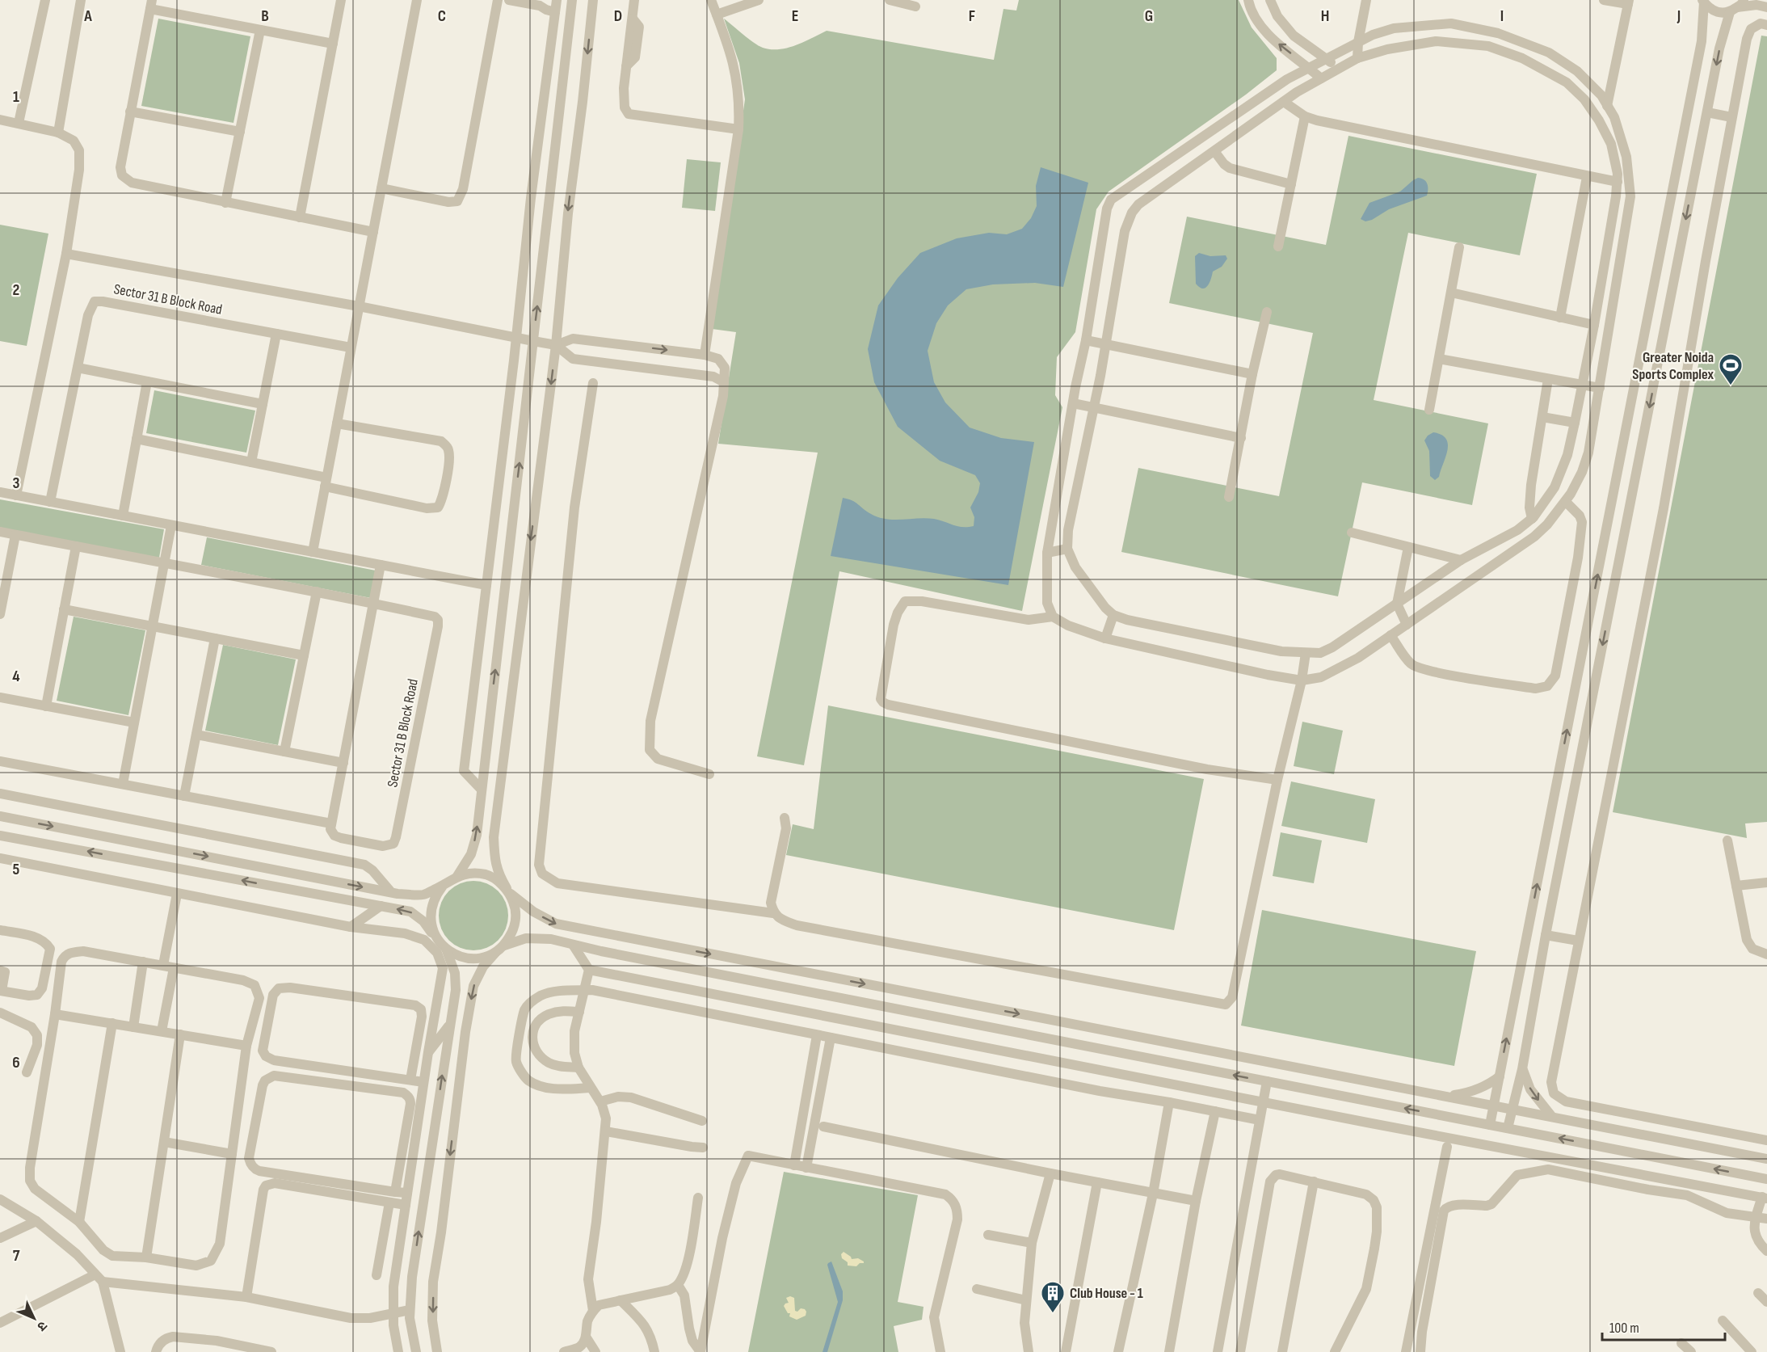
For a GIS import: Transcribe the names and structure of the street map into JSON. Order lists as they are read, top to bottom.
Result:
{
  "streets": {
    "street": ["Sector 31 B Block Road"]
  },
  "places": {
    "sports": ["Greater Noida Sports Complex"],
    "building": ["Club House - 1"]
  },
  "scale_bar": "100 m",
  "north": "bottom right",
  "grid": {
    "columns": [
      "A",
      "B",
      "C",
      "D",
      "E",
      "F",
      "G",
      "H",
      "I",
      "J"
    ],
    "rows": [
      "1",
      "2",
      "3",
      "4",
      "5",
      "6",
      "7"
    ]
  }
}
